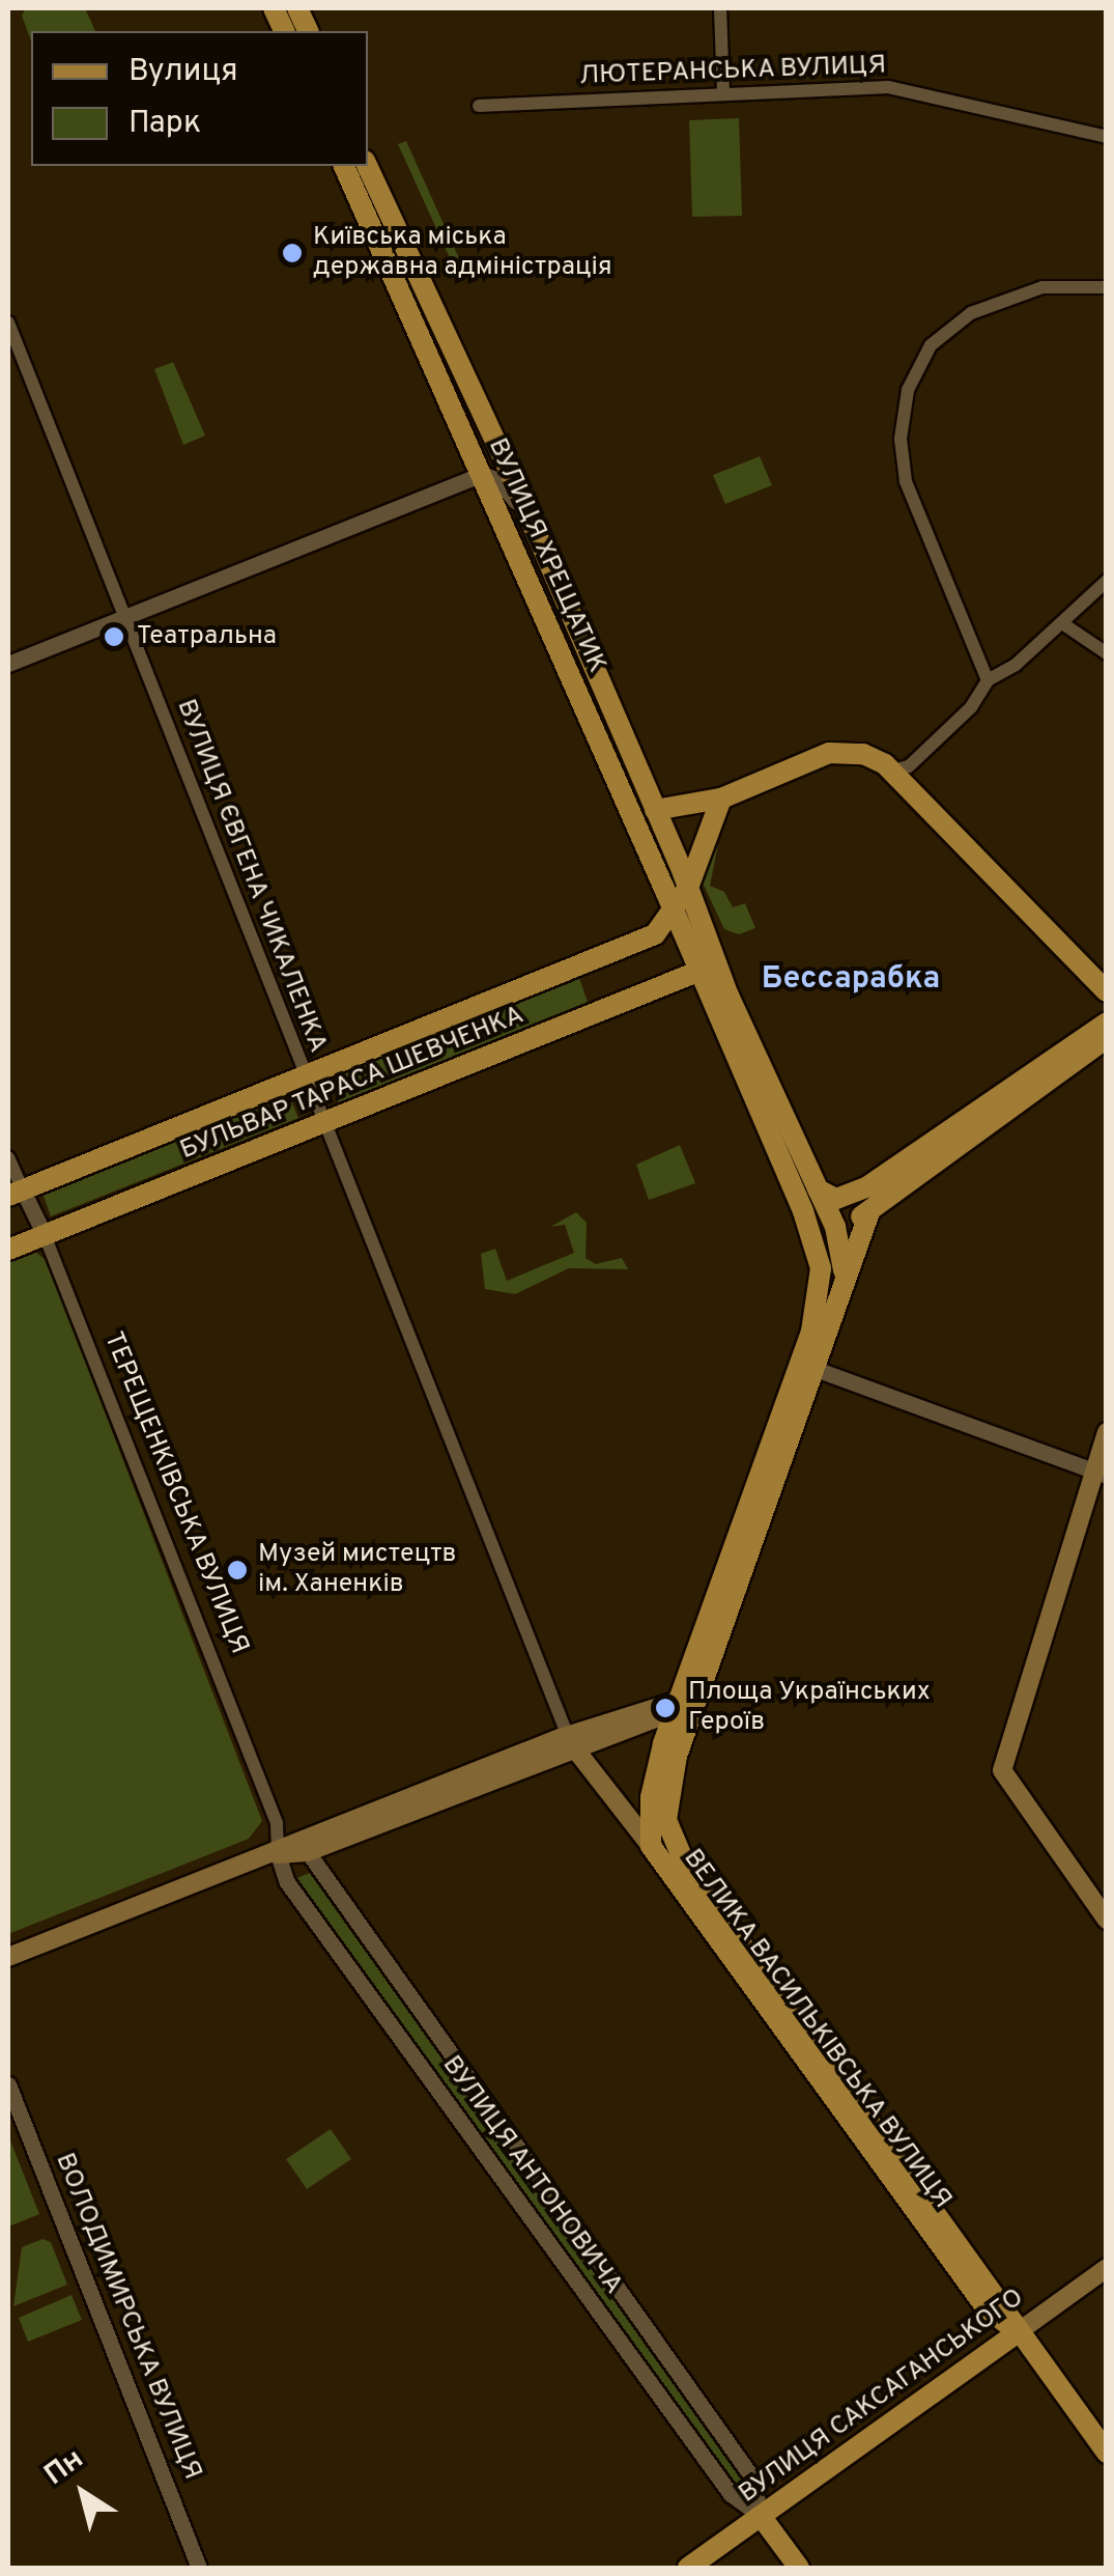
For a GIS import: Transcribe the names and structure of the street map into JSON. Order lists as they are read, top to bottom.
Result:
{
  "streets": {
    "main road": [
      "ВУЛИЦЯ ХРЕЩАТИК",
      "БУЛЬВАР ТАРАСА ШЕВЧЕНКА",
      "ВЕЛИКА ВАСИЛЬКІВСЬКА ВУЛИЦЯ",
      "ВУЛИЦЯ АНТОНОВИЧА",
      "ВУЛИЦЯ САКСАГАНСЬКОГО"
    ],
    "street": [
      "ЛЮТЕРАНСЬКА ВУЛИЦЯ",
      "ВУЛИЦЯ ЄВГЕНА ЧИКАЛЕНКА",
      "ТЕРЕЩЕНКІВСЬКА ВУЛИЦЯ",
      "ВОЛОДИМИРСЬКА ВУЛИЦЯ"
    ]
  },
  "crossings": [
    ["ВУЛИЦЯ ХРЕЩАТИК", "БУЛЬВАР ТАРАСА ШЕВЧЕНКА"],
    ["ВУЛИЦЯ ХРЕЩАТИК", "ВЕЛИКА ВАСИЛЬКІВСЬКА ВУЛИЦЯ"],
    ["ВУЛИЦЯ ЄВГЕНА ЧИКАЛЕНКА", "БУЛЬВАР ТАРАСА ШЕВЧЕНКА"],
    ["БУЛЬВАР ТАРАСА ШЕВЧЕНКА", "ТЕРЕЩЕНКІВСЬКА ВУЛИЦЯ"],
    ["БУЛЬВАР ТАРАСА ШЕВЧЕНКА", "ВЕЛИКА ВАСИЛЬКІВСЬКА ВУЛИЦЯ"],
    ["ТЕРЕЩЕНКІВСЬКА ВУЛИЦЯ", "ВУЛИЦЯ АНТОНОВИЧА"],
    ["ВЕЛИКА ВАСИЛЬКІВСЬКА ВУЛИЦЯ", "ВУЛИЦЯ САКСАГАНСЬКОГО"],
    ["ВУЛИЦЯ АНТОНОВИЧА", "ВУЛИЦЯ САКСАГАНСЬКОГО"]
  ],
  "districts": ["Бессарабка"],
  "places": [
    "Київська міська державна адміністрація",
    "Театральна",
    "Музей мистецтв ім. Ханенків",
    "Площа Українських Героїв"
  ],
  "legend": ["Вулиця", "Парк"],
  "north": "top left"
}
